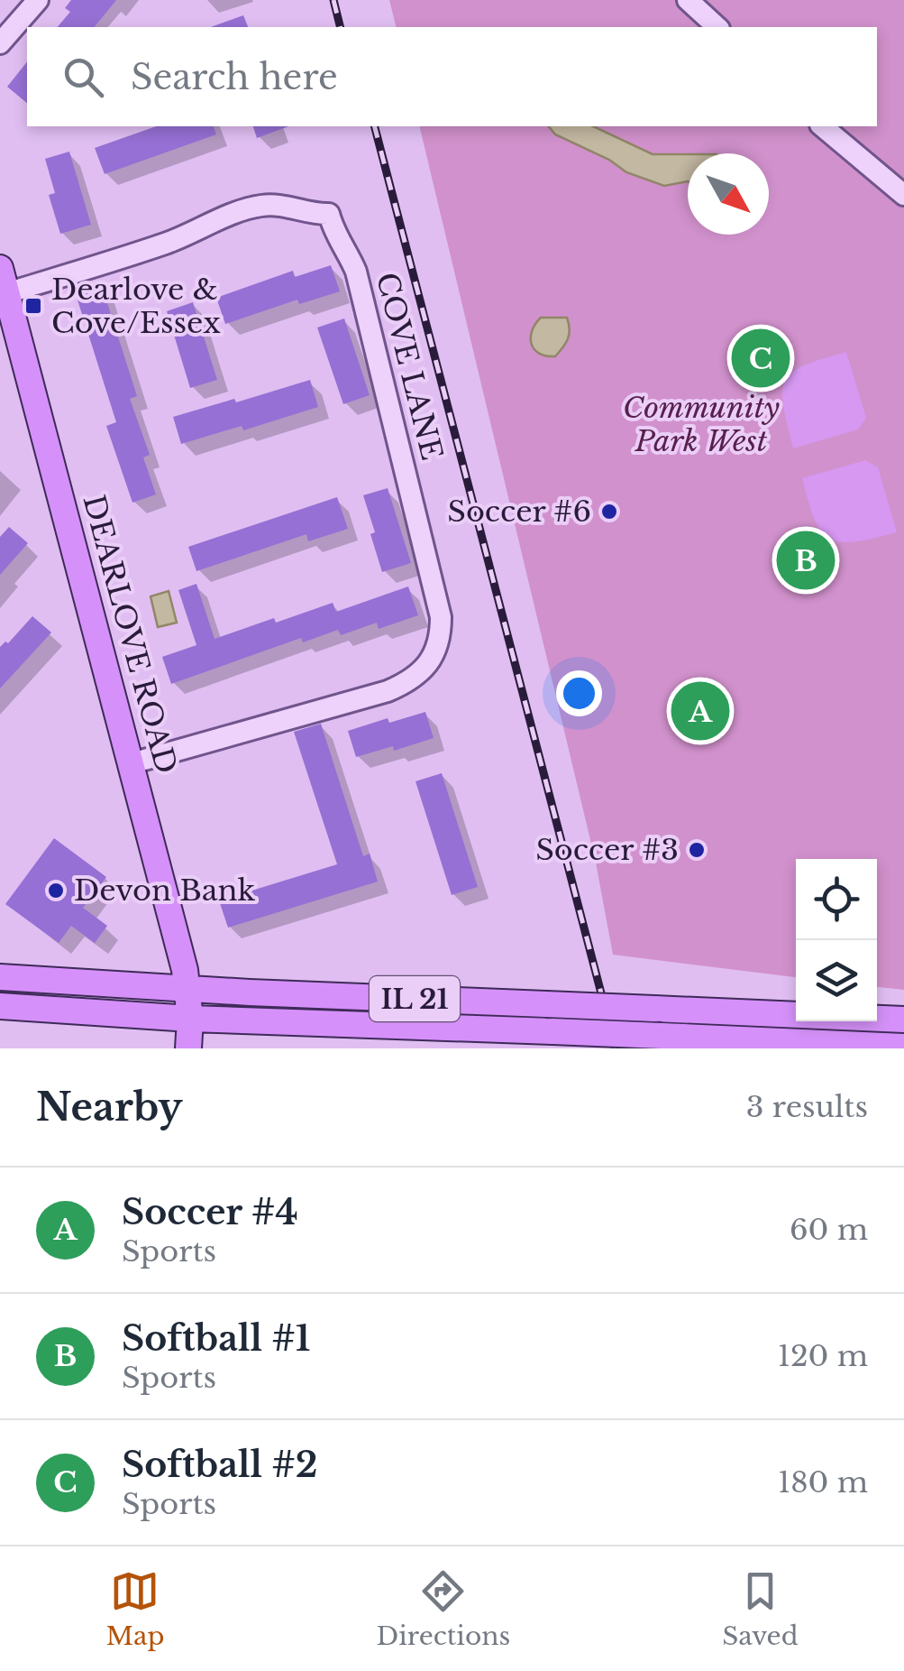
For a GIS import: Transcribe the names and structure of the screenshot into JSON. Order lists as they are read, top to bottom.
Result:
{
  "streets": {
    "main road": ["DEARLOVE ROAD", "IL 21"],
    "street": ["COVE LANE"]
  },
  "crossings": [
    ["COVE LANE", "DEARLOVE ROAD"],
    ["DEARLOVE ROAD", "IL 21"]
  ],
  "parks": ["Community Park West"],
  "places": {
    "transit": ["Dearlove & Cove/Essex"],
    "other": ["Soccer #6", "Soccer #3", "Devon Bank"]
  },
  "north": "bottom right",
  "page": {
    "search": "Search here",
    "pins": ["C", "B", "A"],
    "heading": ["Nearby", "3 results"],
    "list": [
      {
        "mark": "A",
        "name": "Soccer #4",
        "note": "Sports",
        "value": "60 m"
      },
      {
        "mark": "B",
        "name": "Softball #1",
        "note": "Sports",
        "value": "120 m"
      },
      {
        "mark": "C",
        "name": "Softball #2",
        "note": "Sports",
        "value": "180 m"
      }
    ],
    "nav": ["Map", "Directions", "Saved"]
  }
}
